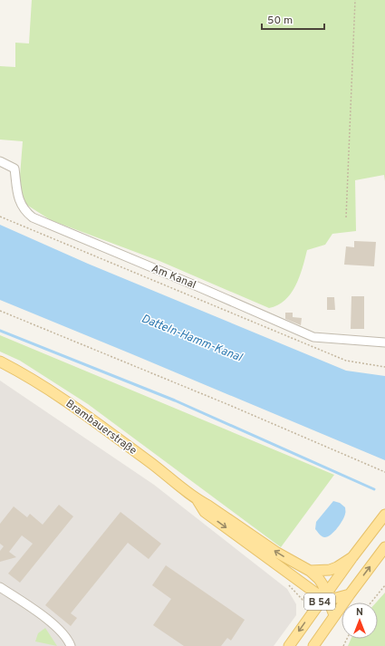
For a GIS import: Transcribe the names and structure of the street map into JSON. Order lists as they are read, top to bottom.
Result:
{
  "streets": {
    "main road": ["Brambauerstraße", "B 54"],
    "street": ["Am Kanal"]
  },
  "crossings": [
    ["Brambauerstraße", "B 54"]
  ],
  "water": ["Datteln-Hamm-Kanal"],
  "scale_bar": "50 m",
  "north": "top"
}
